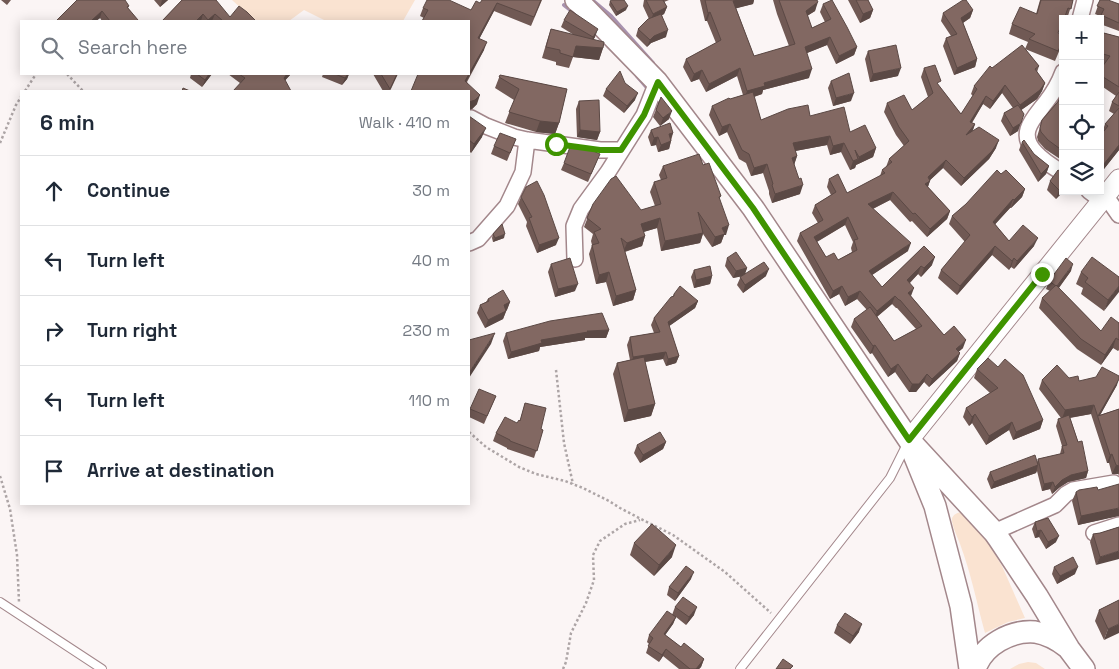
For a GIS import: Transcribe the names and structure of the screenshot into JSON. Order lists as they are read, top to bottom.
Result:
{
  "page": {
    "map_buttons": ["+", "−"],
    "search": "Search here",
    "heading": ["6 min", "Walk · 410 m"],
    "list": [
      ["Continue", "30 m"],
      ["Turn left", "40 m"],
      ["Turn right", "230 m"],
      ["Turn left", "110 m"],
      "Arrive at destination"
    ]
  }
}
